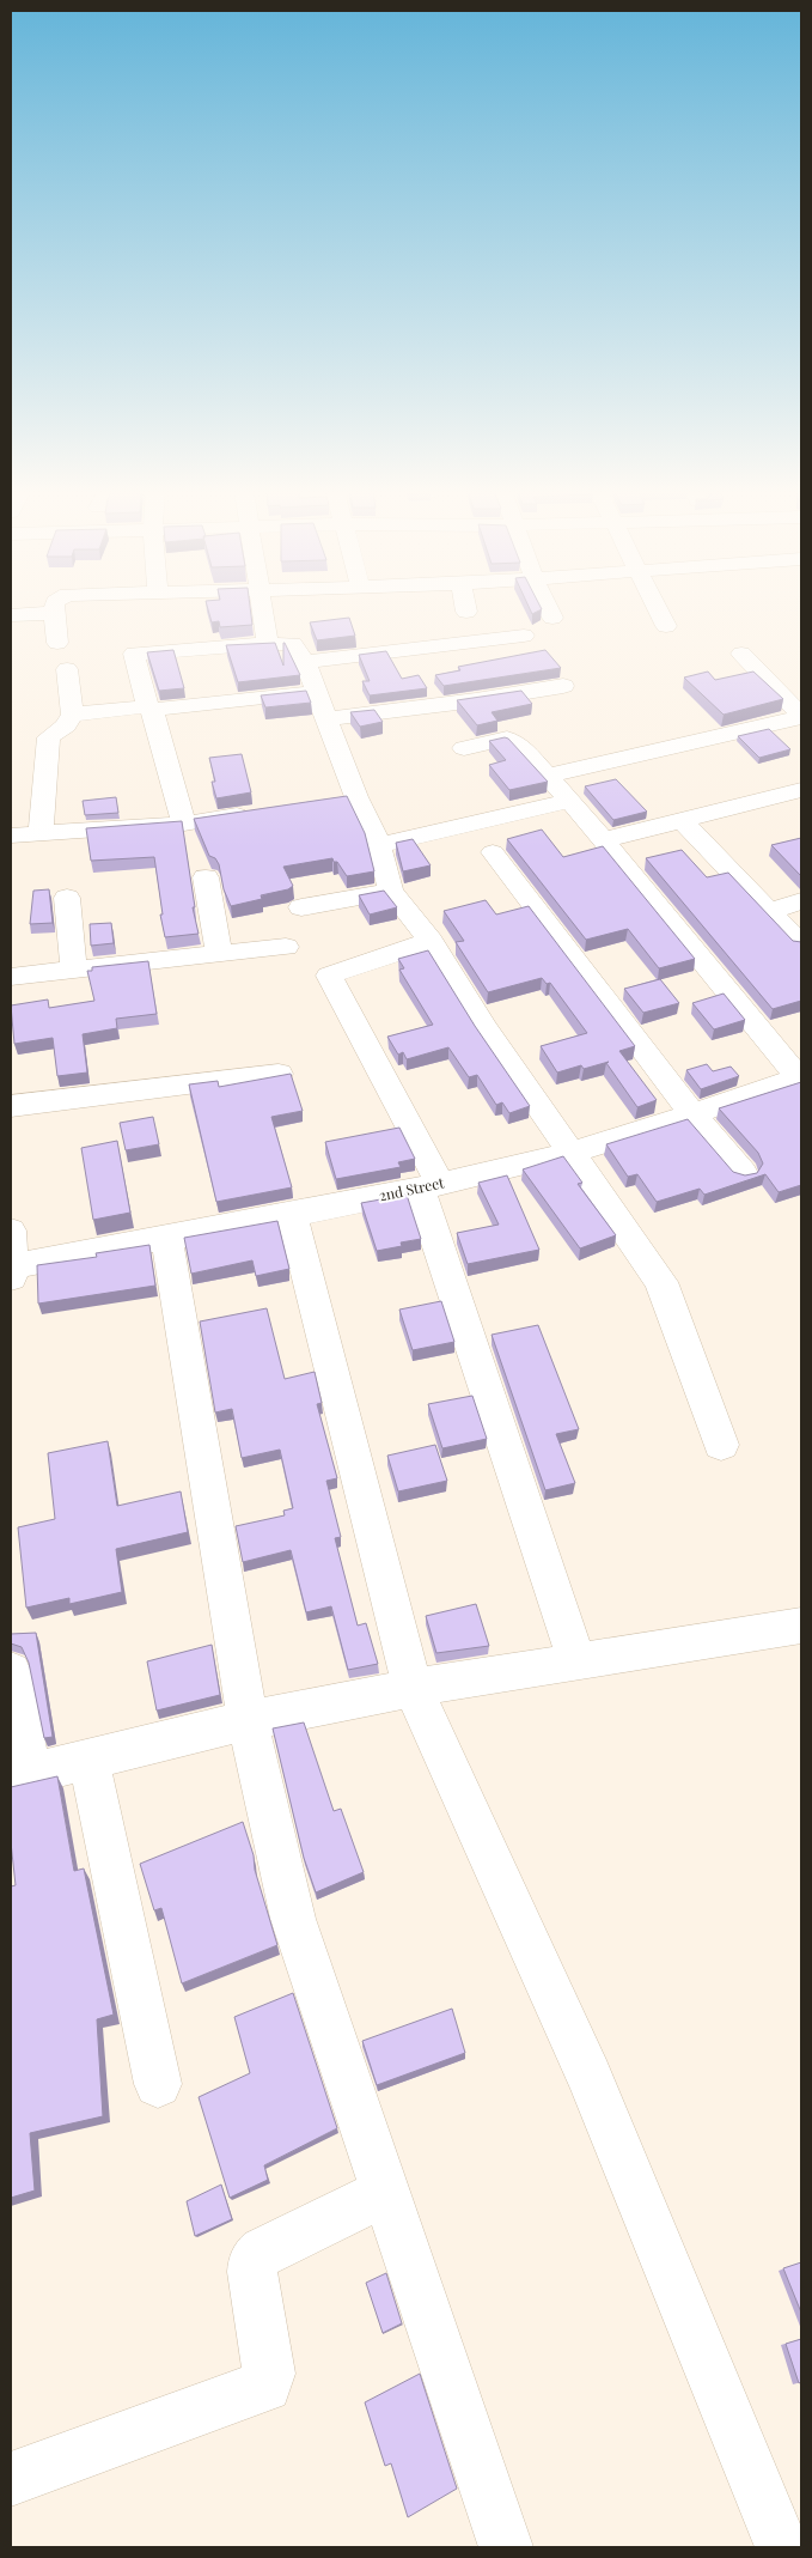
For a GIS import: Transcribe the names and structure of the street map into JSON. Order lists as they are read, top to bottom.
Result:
{
  "streets": {
    "street": ["2nd Street"]
  }
}
